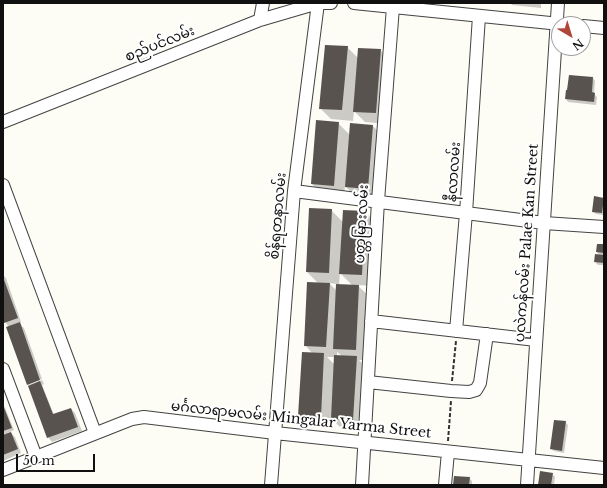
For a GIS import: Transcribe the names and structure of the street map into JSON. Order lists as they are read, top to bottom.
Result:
{
  "streets": {
    "street": [
      "စည်ပင်လမ်း",
      "နီလာလမ်း",
      "စိန်ရတနာလမ်း",
      "ပတ္တမြားလမ်း",
      "ပုလဲကန်လမ်း Palae Kan Street",
      "မင်္ဂလာရာမလမ်း Mingalar Yarma Street"
    ]
  },
  "crossings": [
    ["စည်ပင်လမ်း", "စိန်ရတနာလမ်း"],
    ["စိန်ရတနာလမ်း", "မင်္ဂလာရာမလမ်း Mingalar Yarma Street"],
    ["ပတ္တမြားလမ်း", "မင်္ဂလာရာမလမ်း Mingalar Yarma Street"],
    ["ပုလဲကန်လမ်း Palae Kan Street", "မင်္ဂလာရာမလမ်း Mingalar Yarma Street"]
  ],
  "scale_bar": "50 m",
  "north": "bottom right"
}
